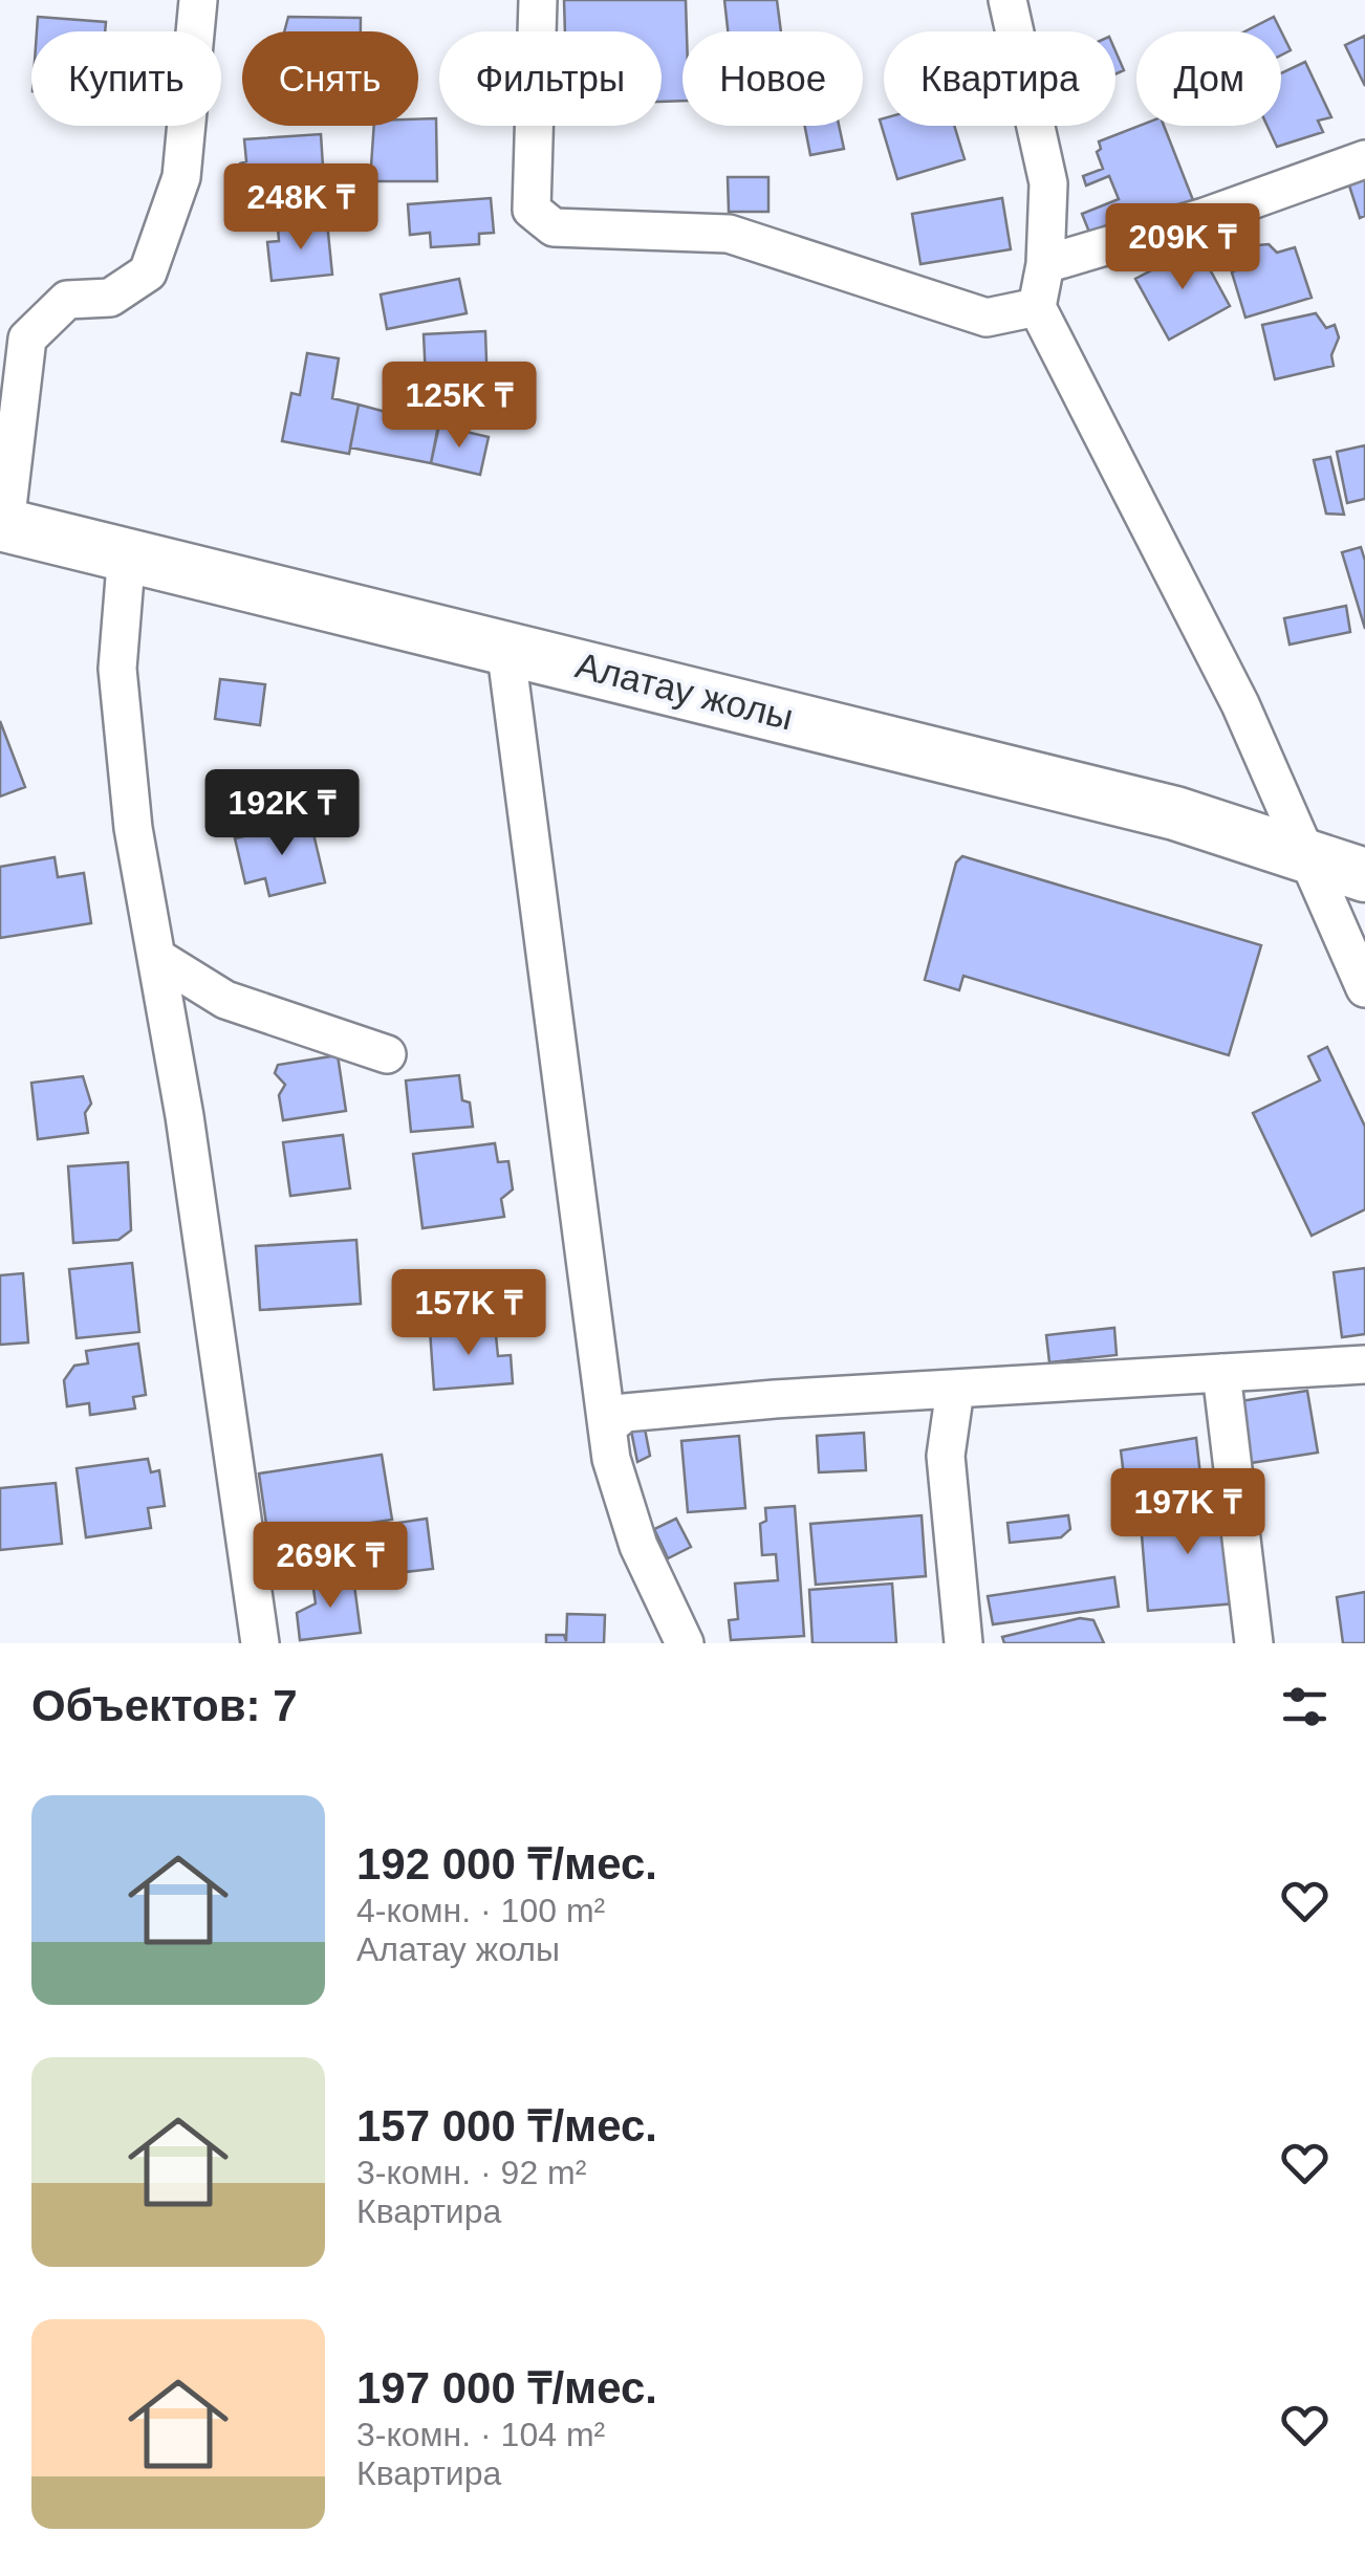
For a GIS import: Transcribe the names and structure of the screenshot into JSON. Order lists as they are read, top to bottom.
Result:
{
  "streets": {
    "main road": ["Алатау жолы"]
  },
  "page": {
    "chip": [
      "Купить",
      "Снять",
      "Фильтры",
      "Новое",
      "Квартира",
      "Дом"
    ],
    "price": [
      "248K ₸",
      "209K ₸",
      "125K ₸",
      "192K ₸",
      "157K ₸",
      "197K ₸",
      "269K ₸"
    ],
    "heading": "Объектов: 7",
    "list": [
      {
        "name": "192 000 ₸/мес.",
        "note": "4-комн. · 100 m² · Алатау жолы"
      },
      {
        "name": "157 000 ₸/мес.",
        "note": "3-комн. · 92 m² · Квартира"
      },
      {
        "name": "197 000 ₸/мес.",
        "note": "3-комн. · 104 m² · Квартира"
      }
    ]
  }
}
